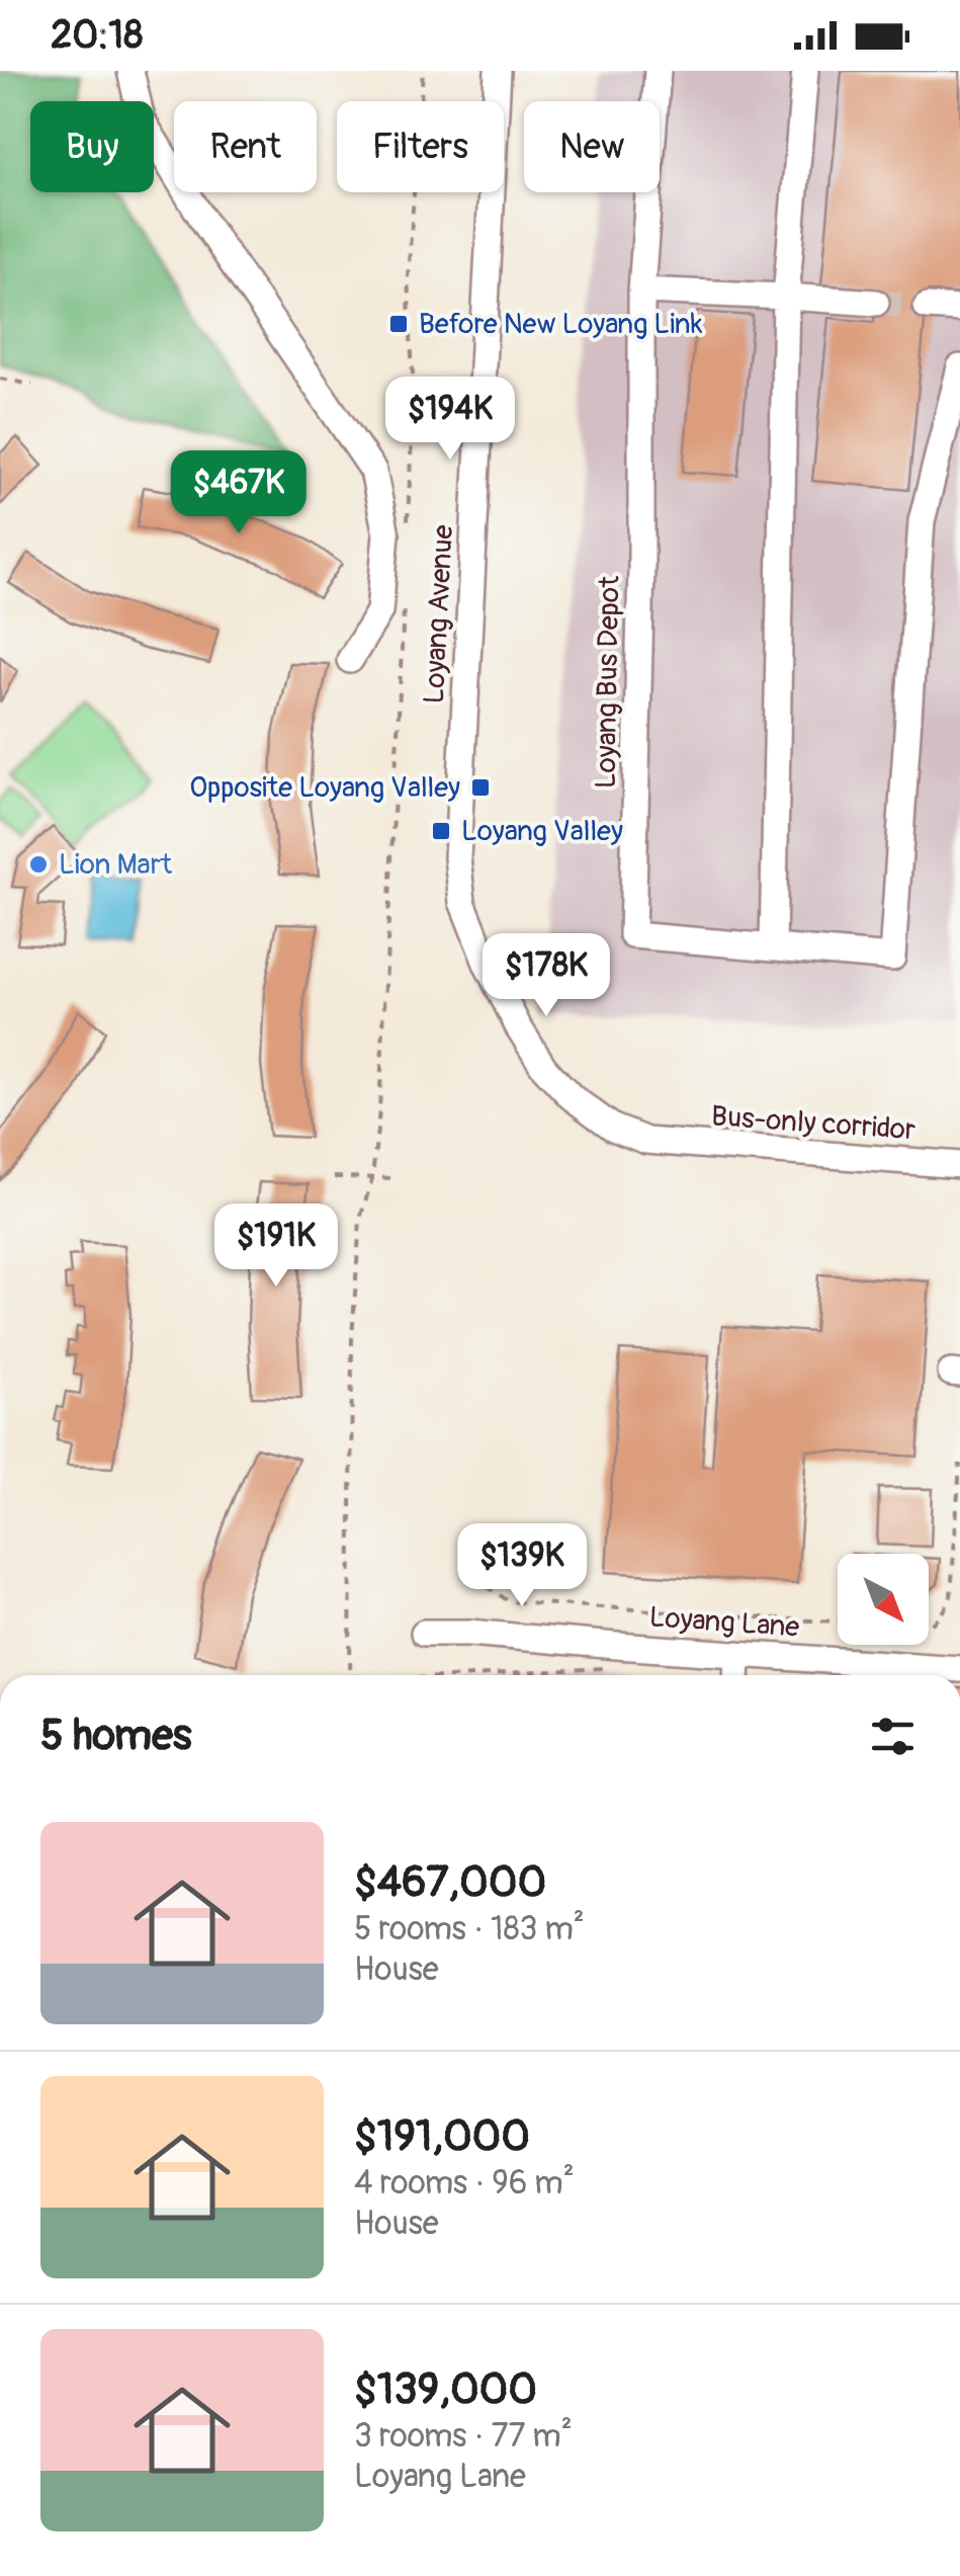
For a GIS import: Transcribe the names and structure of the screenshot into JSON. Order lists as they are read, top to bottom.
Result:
{
  "streets": {
    "street": [
      "Loyang Avenue",
      "Loyang Bus Depot",
      "Bus-only corridor",
      "Loyang Lane"
    ]
  },
  "crossings": [
    ["Loyang Avenue", "Bus-only corridor"]
  ],
  "places": {
    "transit": ["Before New Loyang Link", "Opposite Loyang Valley", "Loyang Valley"],
    "other": ["Lion Mart"]
  },
  "north": "bottom right",
  "page": {
    "status": "20:18",
    "chip": [
      "Buy",
      "Rent",
      "Filters",
      "New"
    ],
    "price": [
      "$194K",
      "$467K",
      "$178K",
      "$191K",
      "$139K"
    ],
    "heading": "5 homes",
    "list": [
      {
        "name": "$467,000",
        "note": "5 rooms · 183 m² · House"
      },
      {
        "name": "$191,000",
        "note": "4 rooms · 96 m² · House"
      },
      {
        "name": "$139,000",
        "note": "3 rooms · 77 m² · Loyang Lane"
      }
    ]
  }
}
